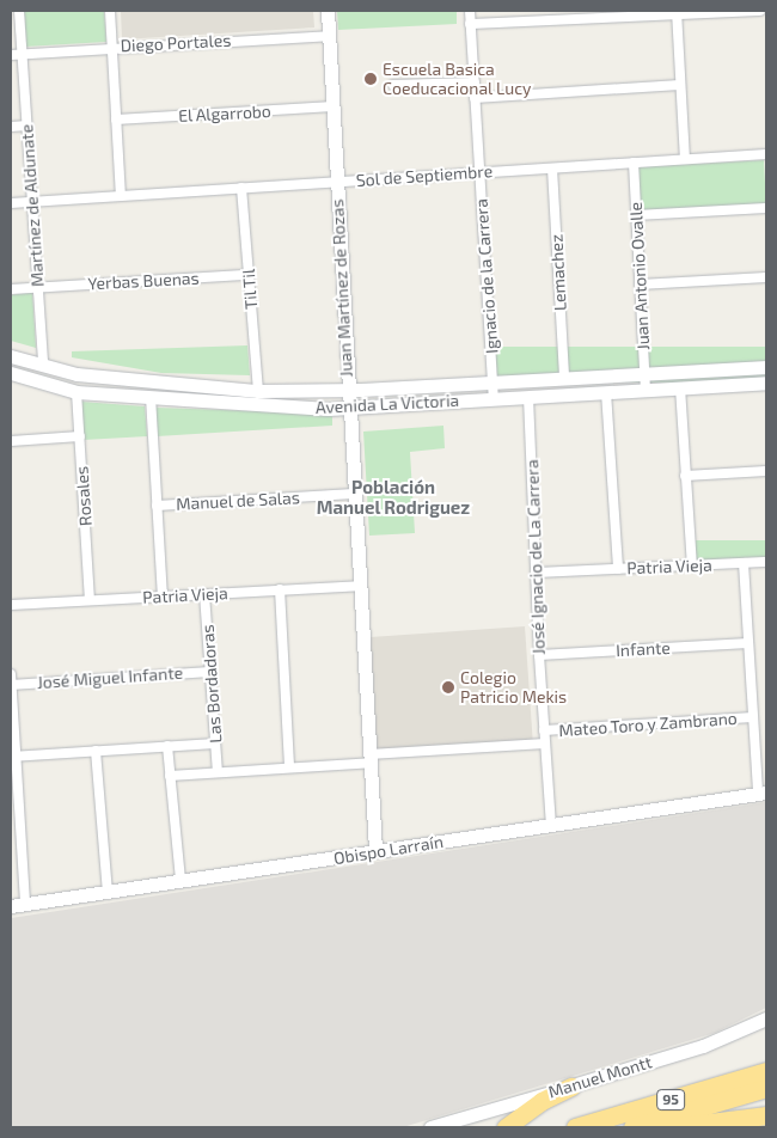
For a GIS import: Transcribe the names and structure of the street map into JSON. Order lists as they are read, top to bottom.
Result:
{
  "streets": {
    "highway": ["95"],
    "main road": [
      "Juan Martínez de Rozas",
      "Avenida La Victoria",
      "Obispo Larraín",
      "Manuel Montt"
    ],
    "street": [
      "Diego Portales",
      "El Algarrobo",
      "Sol de Septiembre",
      "Martínez de Aldunate",
      "Lemachez",
      "Ignacio de la Carrera",
      "Juan Antonio Ovalle",
      "Yerbas Buenas",
      "Til Til",
      "Rosales",
      "Manuel de Salas",
      "José Ignacio de La Carrera",
      "Patria Vieja",
      "Infante",
      "José Miguel Infante",
      "Las Bordadoras",
      "Mateo Toro y Zambrano"
    ]
  },
  "crossings": [
    ["Diego Portales", "Martínez de Aldunate"],
    ["Diego Portales", "Juan Martínez de Rozas"],
    ["El Algarrobo", "Juan Martínez de Rozas"],
    ["Sol de Septiembre", "Martínez de Aldunate"],
    ["Sol de Septiembre", "Lemachez"],
    ["Sol de Septiembre", "Ignacio de la Carrera"],
    ["Sol de Septiembre", "Juan Antonio Ovalle"],
    ["Sol de Septiembre", "Juan Martínez de Rozas"],
    ["Sol de Septiembre", "Til Til"],
    ["Martínez de Aldunate", "Yerbas Buenas"],
    ["Martínez de Aldunate", "Avenida La Victoria"],
    ["Lemachez", "Avenida La Victoria"],
    ["Ignacio de la Carrera", "Avenida La Victoria"],
    ["Juan Antonio Ovalle", "Avenida La Victoria"],
    ["Yerbas Buenas", "Til Til"],
    ["Juan Martínez de Rozas", "Avenida La Victoria"],
    ["Juan Martínez de Rozas", "Manuel de Salas"],
    ["Juan Martínez de Rozas", "Patria Vieja"],
    ["Juan Martínez de Rozas", "Mateo Toro y Zambrano"],
    ["Juan Martínez de Rozas", "Obispo Larraín"],
    ["Til Til", "Avenida La Victoria"],
    ["Avenida La Victoria", "Rosales"],
    ["Avenida La Victoria", "José Ignacio de La Carrera"],
    ["Rosales", "Patria Vieja"],
    ["José Ignacio de La Carrera", "Patria Vieja"],
    ["José Ignacio de La Carrera", "Infante"],
    ["José Ignacio de La Carrera", "Mateo Toro y Zambrano"],
    ["José Ignacio de La Carrera", "Obispo Larraín"],
    ["Patria Vieja", "Las Bordadoras"],
    ["José Miguel Infante", "Las Bordadoras"],
    ["Las Bordadoras", "Mateo Toro y Zambrano"]
  ],
  "districts": ["Población Manuel Rodriguez"],
  "places": ["Escuela Basica Coeducacional Lucy", "Colegio Patricio Mekis"]
}
